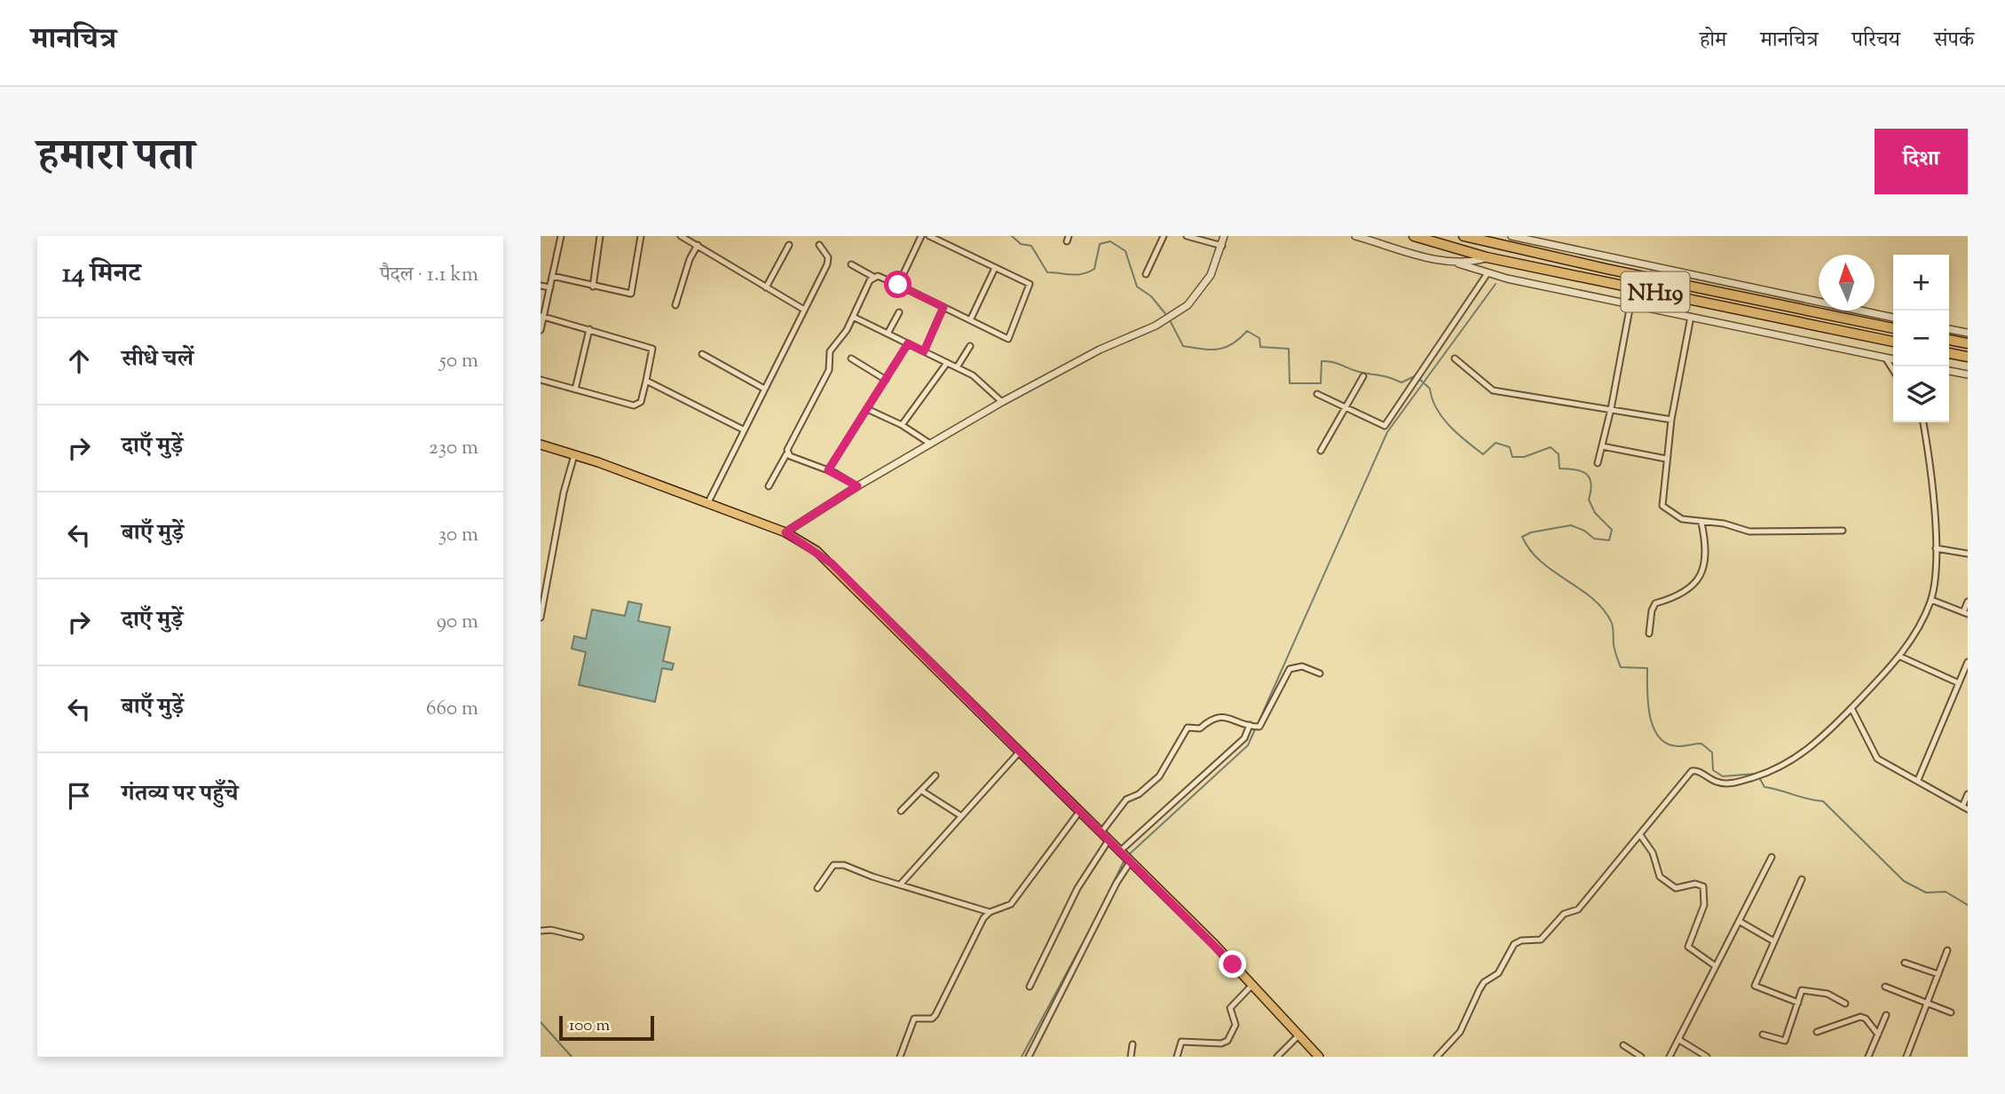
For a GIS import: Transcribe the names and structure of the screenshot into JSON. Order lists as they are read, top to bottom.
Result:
{
  "streets": {
    "highway": ["NH19"]
  },
  "scale_bar": "100 m",
  "north": "top",
  "page": {
    "header": "मानचित्र",
    "nav": [
      "होम",
      "मानचित्र",
      "परिचय",
      "संपर्क"
    ],
    "title": "हमारा पता",
    "buttons": "दिशा",
    "heading": ["14 मिनट", "पैदल · 1.1 km"],
    "map_buttons": ["+", "−"],
    "list": [
      ["सीधे चलें", "50 m"],
      ["दाएँ मुड़ें", "230 m"],
      ["बाएँ मुड़ें", "30 m"],
      ["दाएँ मुड़ें", "90 m"],
      ["बाएँ मुड़ें", "660 m"],
      "गंतव्य पर पहुँचे"
    ],
    "scale": "100 m"
  }
}
